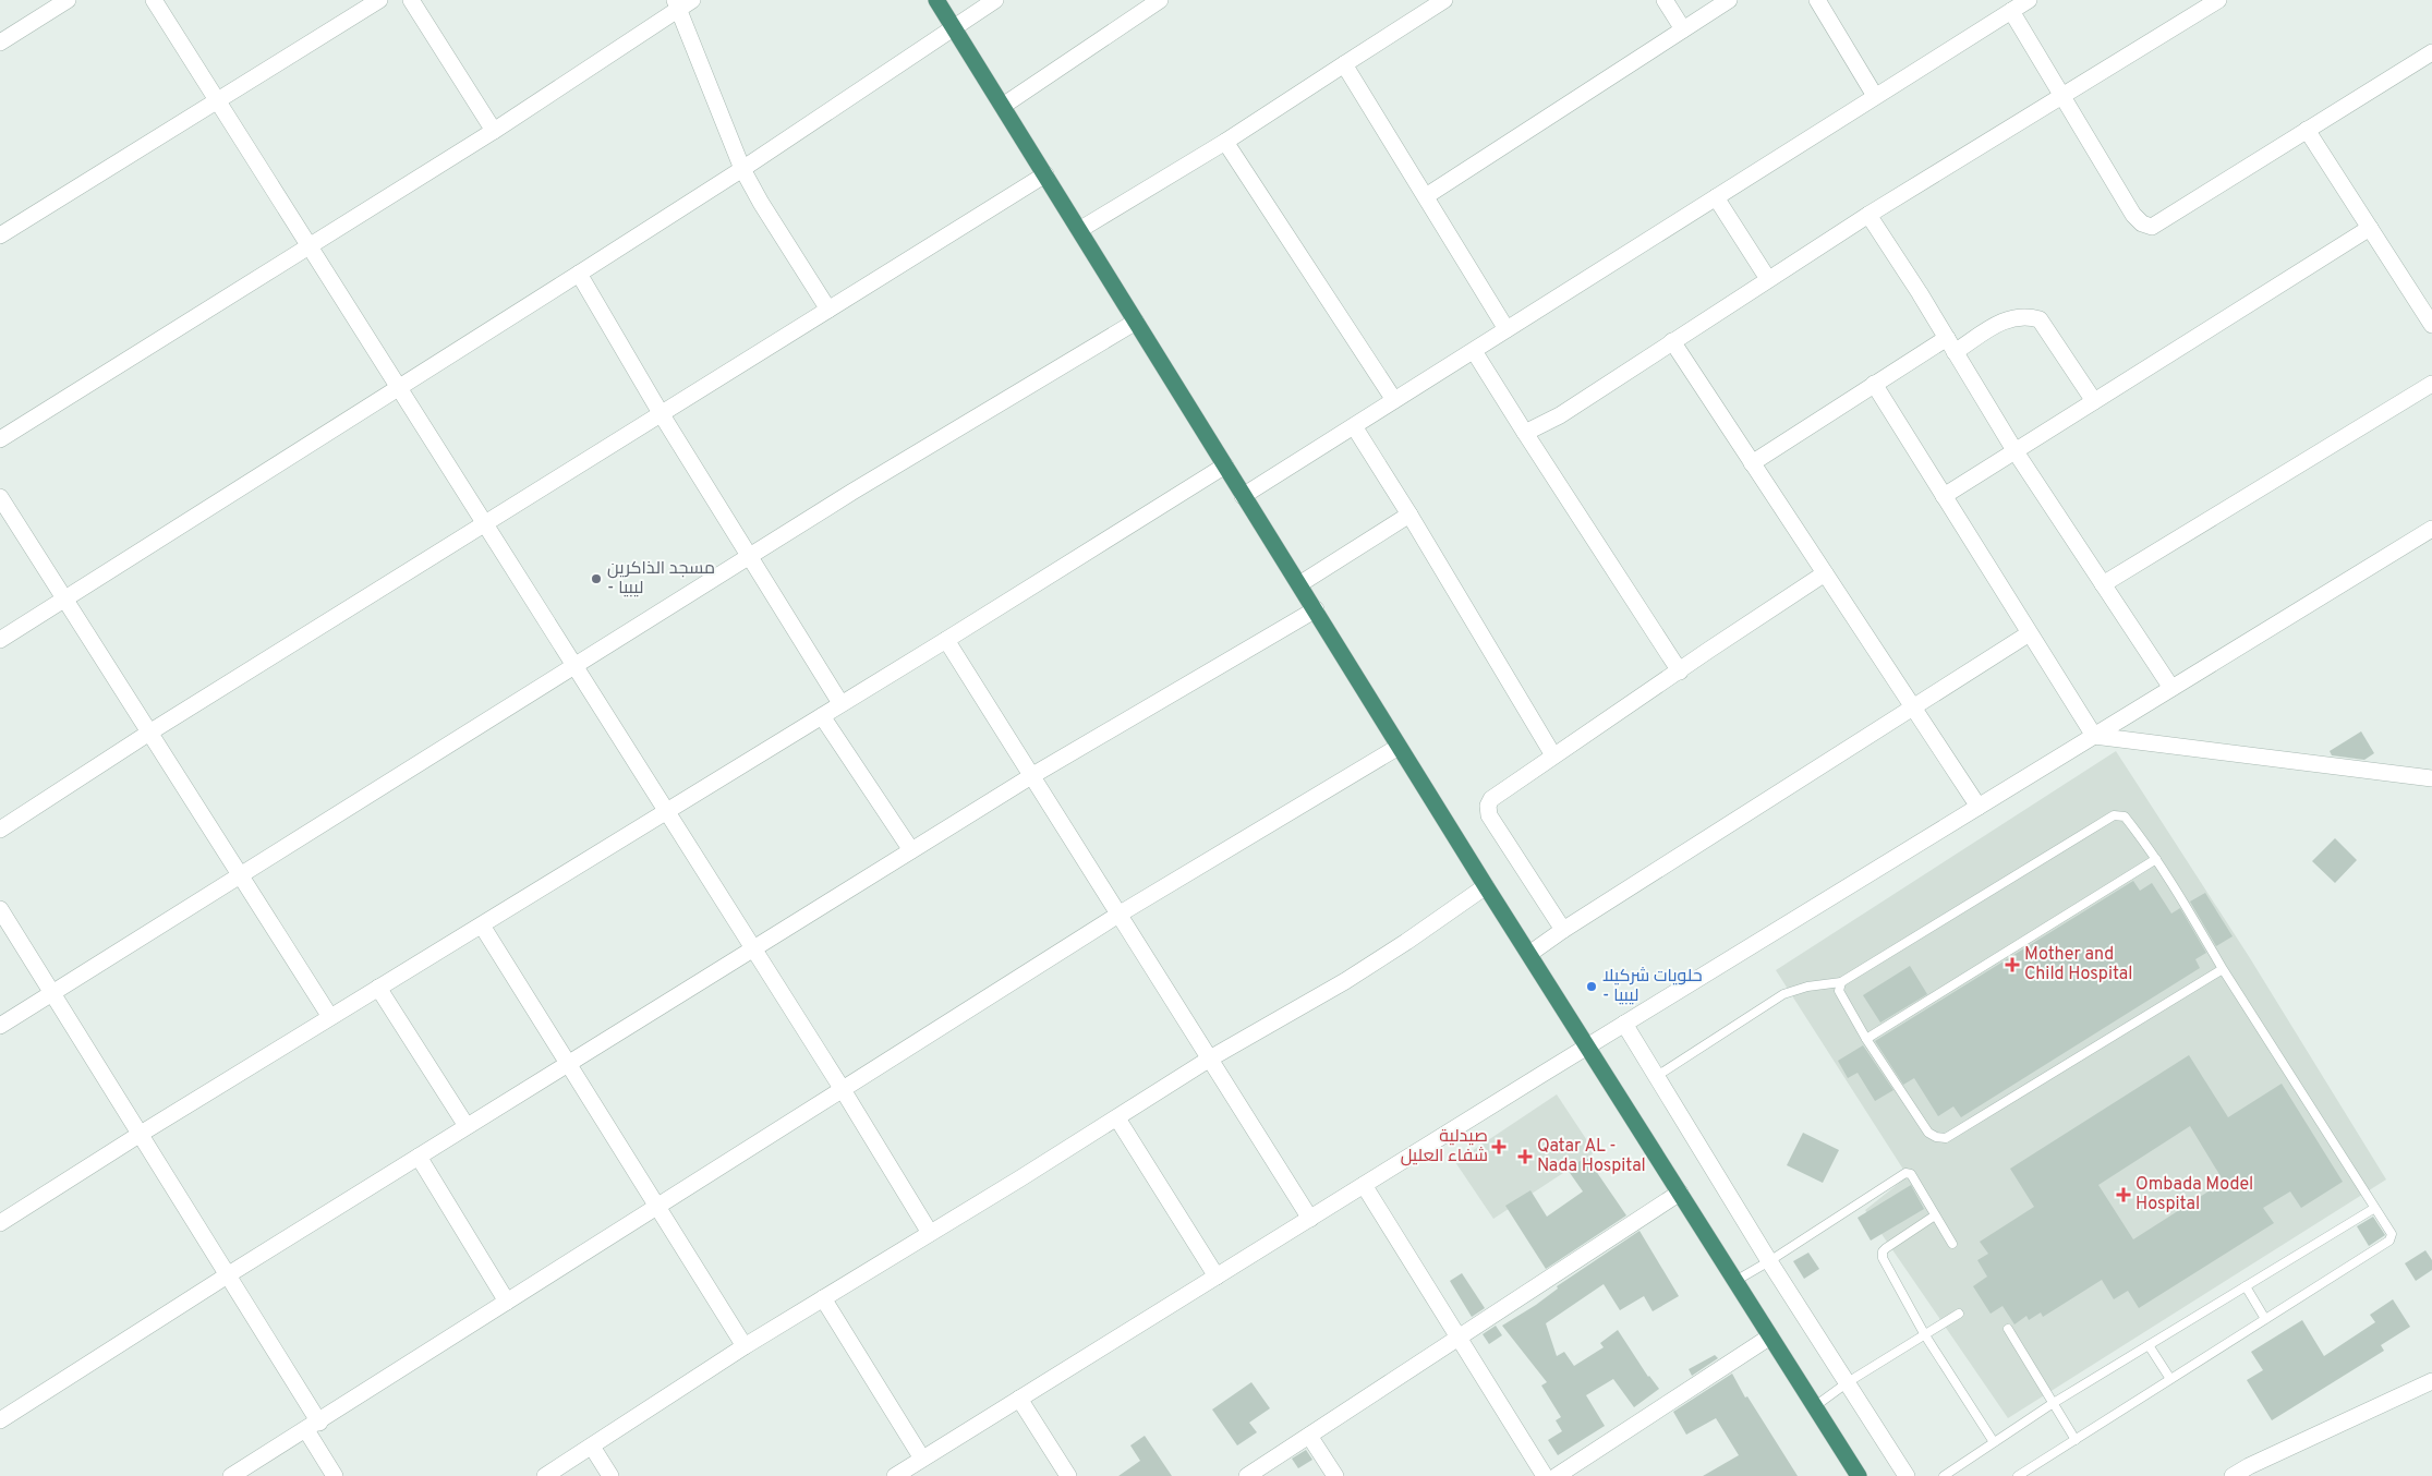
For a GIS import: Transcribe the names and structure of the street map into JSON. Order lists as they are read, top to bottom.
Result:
{
  "places": {
    "other": ["مسجد الذاكرين - ليبيا", "حلويات شركيلا - ليبيا"],
    "health": [
      "Mother and Child Hospital",
      "صيدلية شفاء العليل",
      "Qatar AL - Nada Hospital",
      "Ombada Model Hospital"
    ]
  }
}
